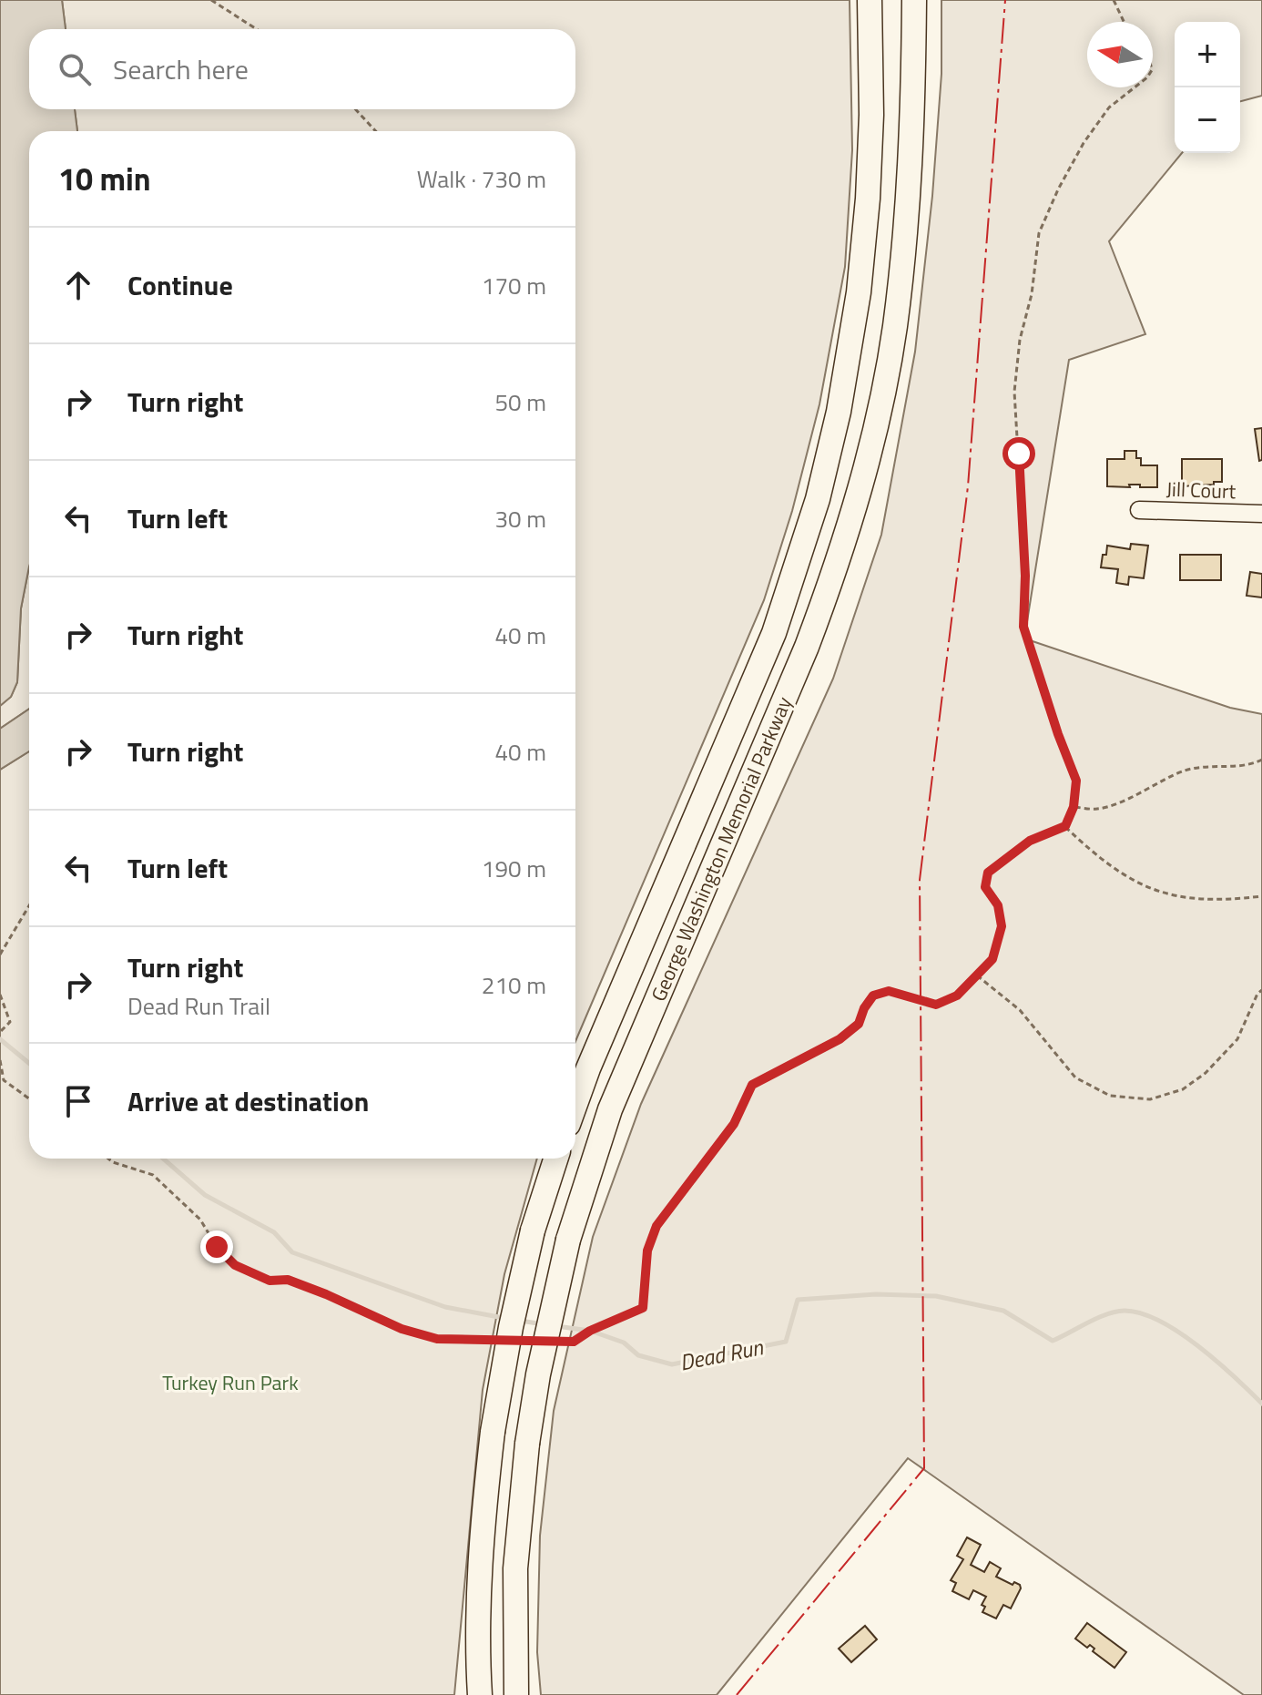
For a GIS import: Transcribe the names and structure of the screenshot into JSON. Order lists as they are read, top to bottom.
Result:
{
  "streets": {
    "highway": ["George Washington Memorial Parkway"],
    "street": ["Jill Court"]
  },
  "water": ["Dead Run"],
  "parks": ["Turkey Run Park"],
  "north": "left",
  "page": {
    "map_buttons": ["+", "−"],
    "search": "Search here",
    "heading": ["10 min", "Walk · 730 m"],
    "list": [
      ["Continue", "170 m"],
      ["Turn right", "50 m"],
      ["Turn left", "30 m"],
      ["Turn right", "40 m"],
      ["Turn right", "40 m"],
      ["Turn left", "190 m"],
      ["Turn right", "Dead Run Trail", "210 m"],
      "Arrive at destination"
    ]
  }
}
